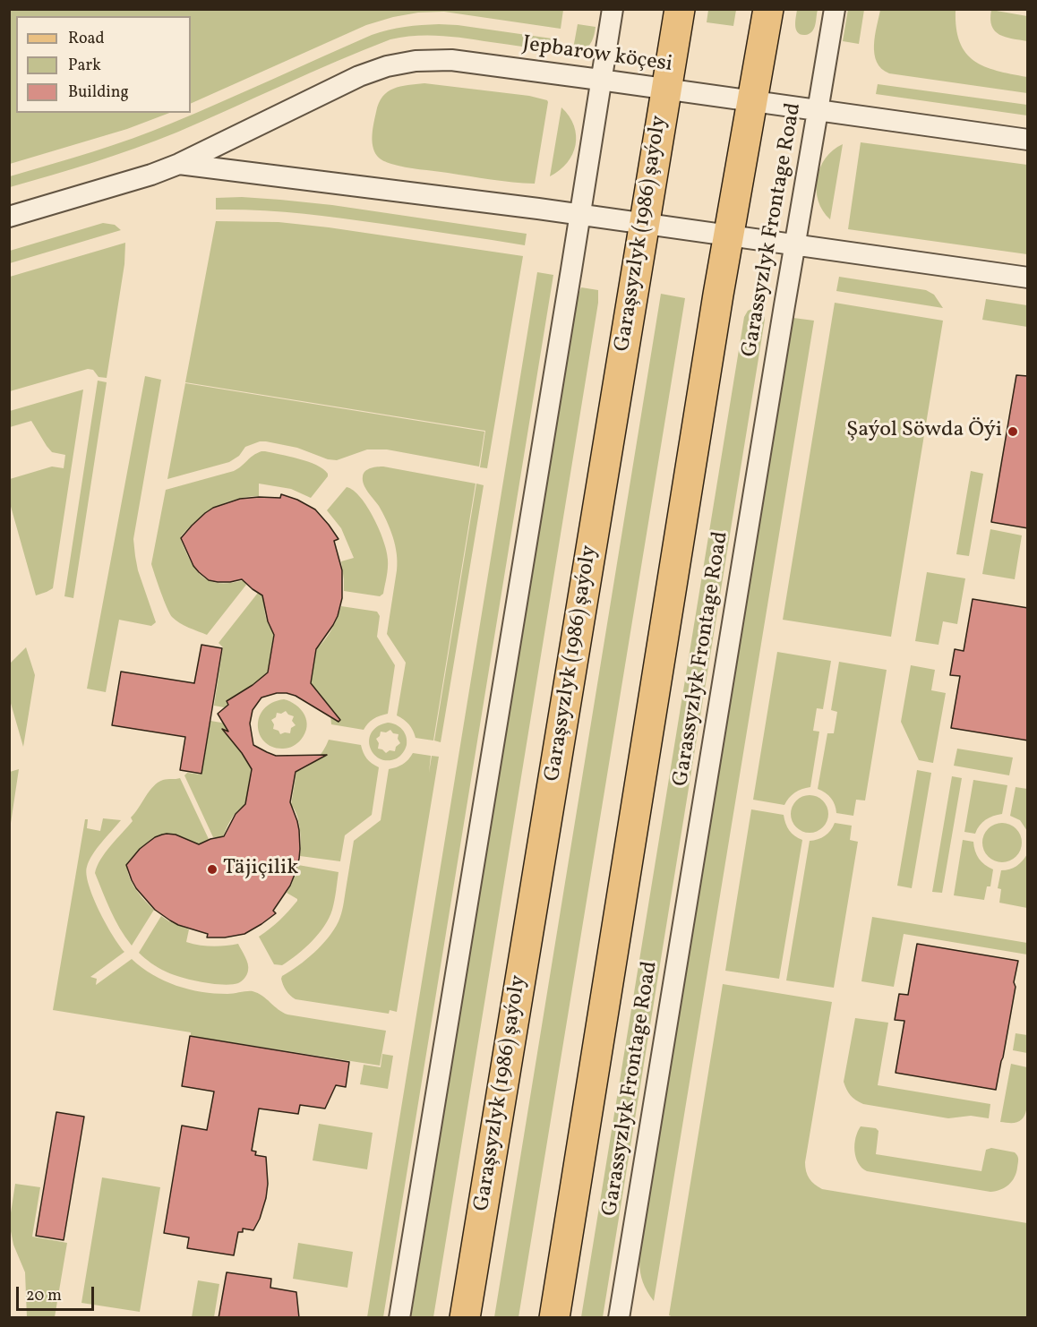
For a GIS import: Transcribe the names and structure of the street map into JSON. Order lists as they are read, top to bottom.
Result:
{
  "streets": {
    "main road": ["Garaşsyzlyk (1986) şaýoly"],
    "street": ["Jepbarow köçesi", "Garassyzlyk Frontage Road"]
  },
  "crossings": [
    ["Jepbarow köçesi", "Garassyzlyk Frontage Road"],
    ["Jepbarow köçesi", "Garaşsyzlyk (1986) şaýoly"]
  ],
  "places": ["Şaýol Söwda Öýi", "Täjiçilik"],
  "legend": ["Road", "Park", "Building"],
  "scale_bar": "20 m"
}
